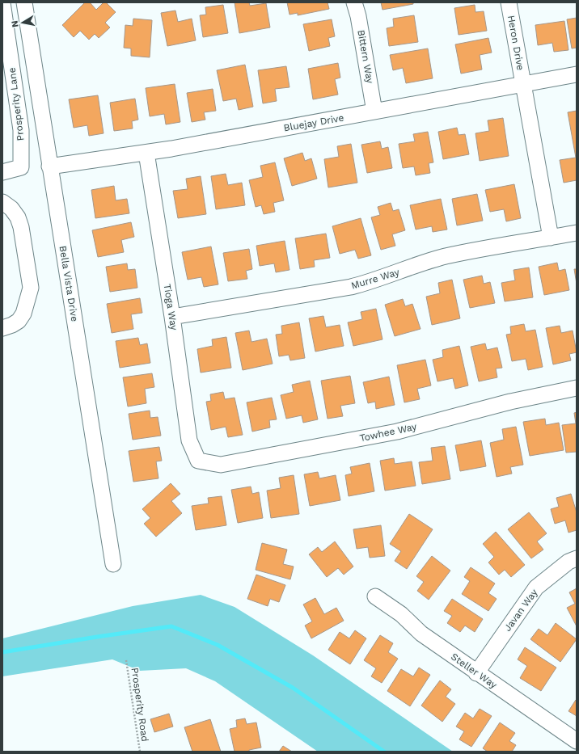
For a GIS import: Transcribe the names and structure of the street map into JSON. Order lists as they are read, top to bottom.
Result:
{
  "streets": {
    "street": [
      "Heron Drive",
      "Bittern Way",
      "Prosperity Lane",
      "Bluejay Drive",
      "Murre Way",
      "Bella Vista Drive",
      "Tioga Way",
      "Towhee Way",
      "Javan Way",
      "Steller Way"
    ],
    "path": ["Prosperity Road"]
  },
  "crossings": [
    ["Heron Drive", "Bluejay Drive"],
    ["Heron Drive", "Murre Way"],
    ["Bittern Way", "Bluejay Drive"],
    ["Bluejay Drive", "Bella Vista Drive"],
    ["Bluejay Drive", "Tioga Way"],
    ["Murre Way", "Tioga Way"],
    ["Tioga Way", "Towhee Way"],
    ["Javan Way", "Steller Way"]
  ],
  "north": "left"
}
